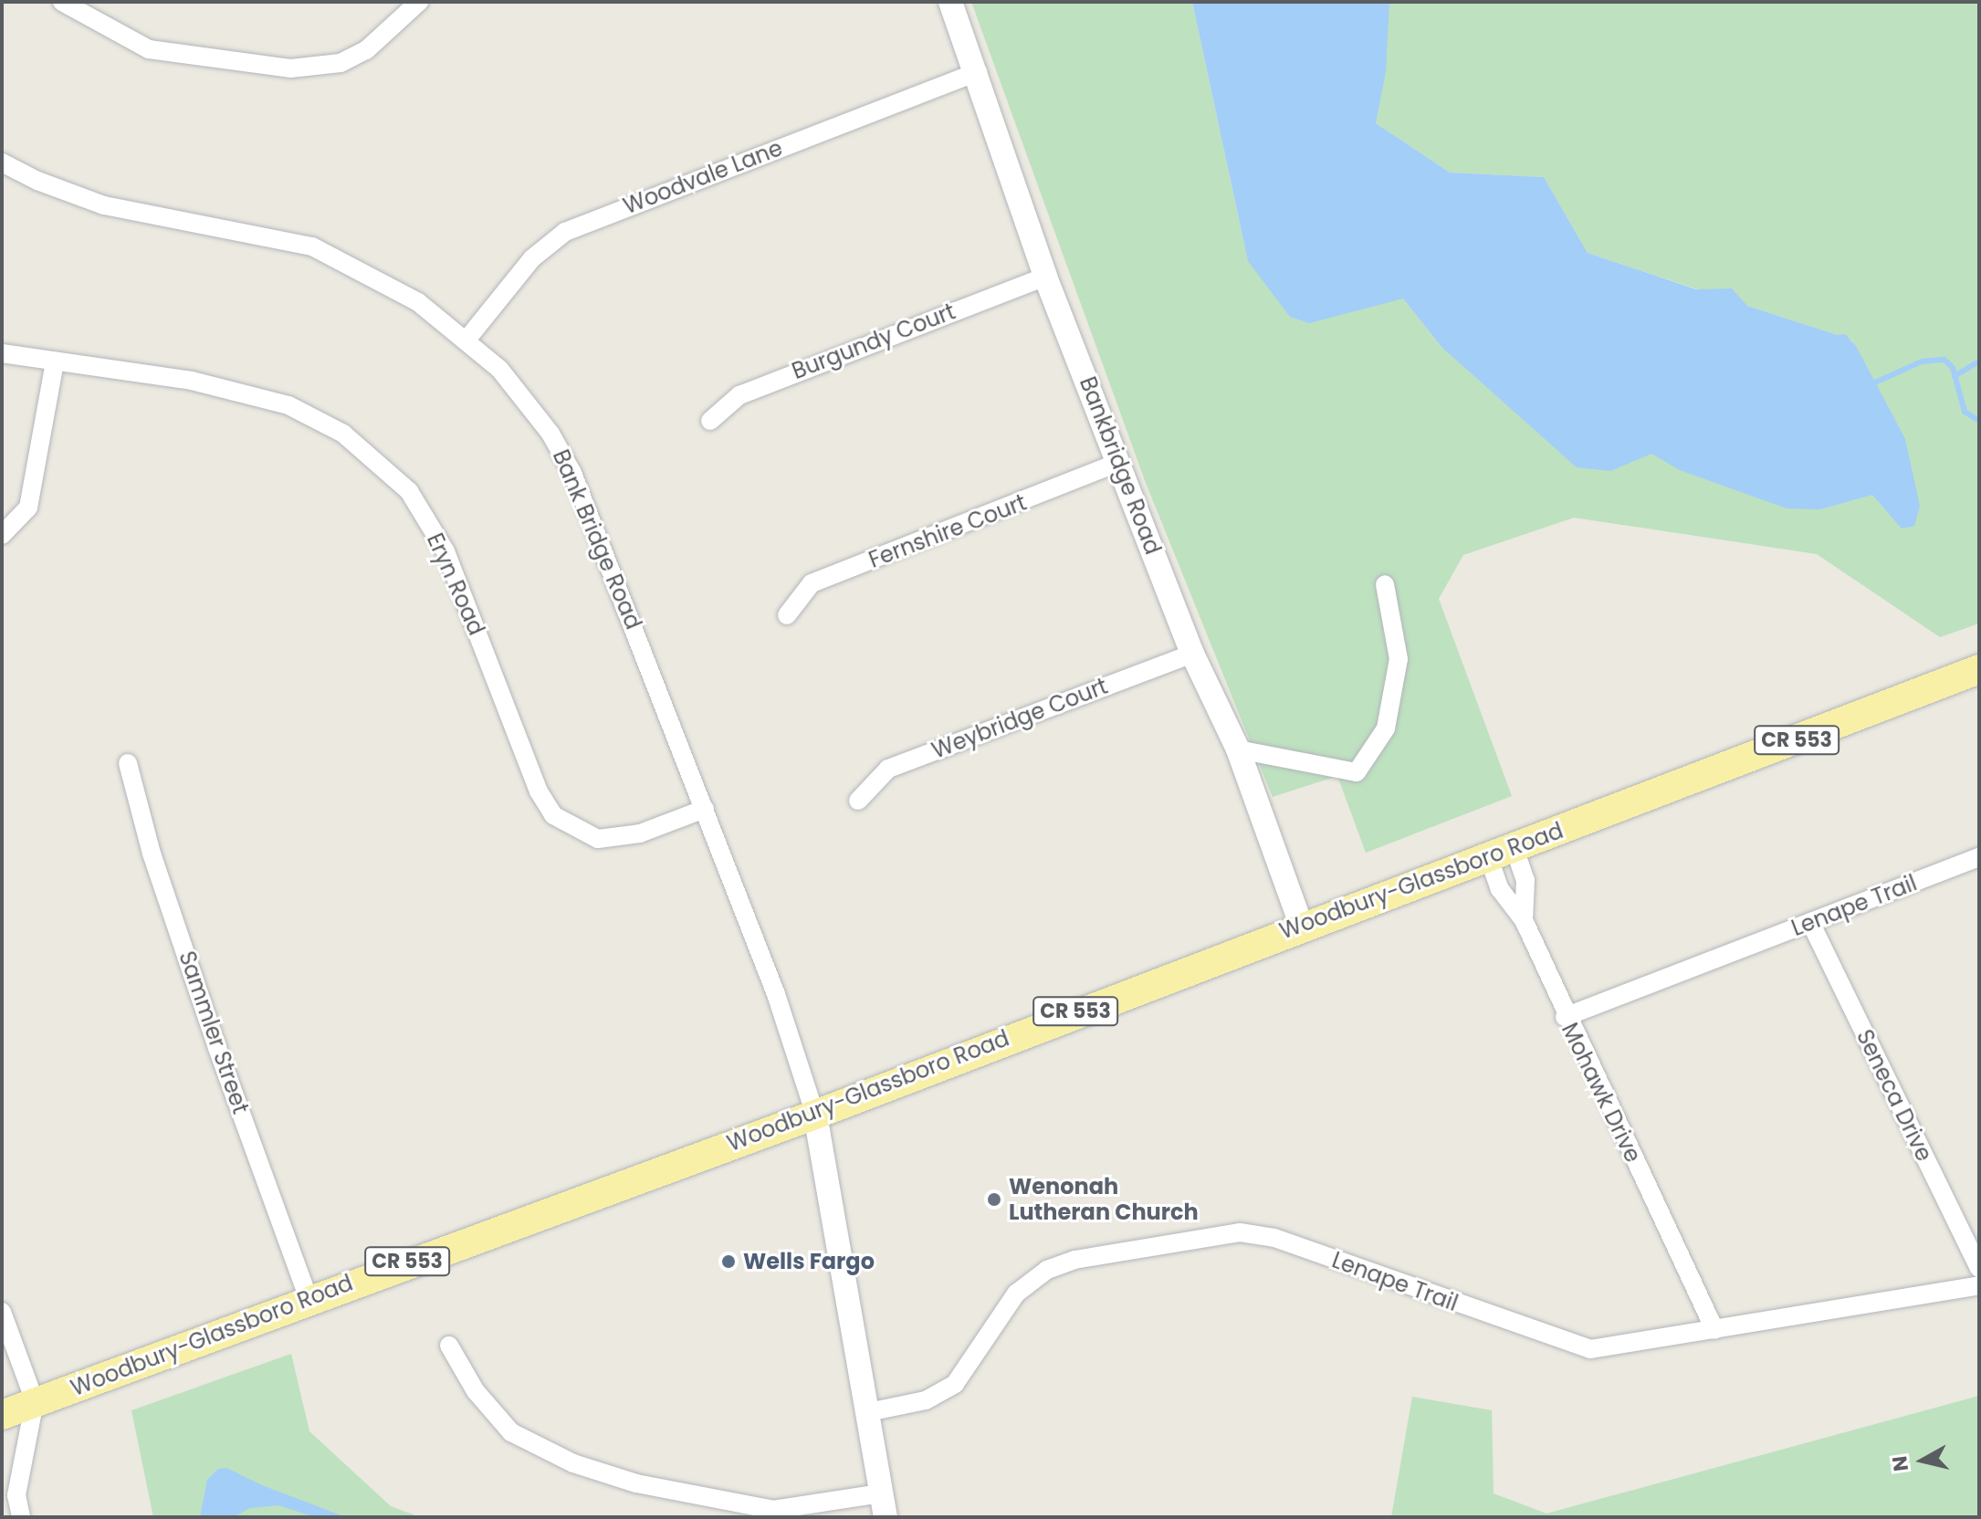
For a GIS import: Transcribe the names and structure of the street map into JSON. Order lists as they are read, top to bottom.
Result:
{
  "streets": {
    "main road": ["CR 553", "Woodbury-Glassboro Road"],
    "street": [
      "Woodvale Lane",
      "Burgundy Court",
      "Bankbridge Road",
      "Fernshire Court",
      "Bank Bridge Road",
      "Eryn Road",
      "Weybridge Court",
      "Lenape Trail",
      "Sammler Street",
      "Mohawk Drive",
      "Seneca Drive"
    ]
  },
  "crossings": [
    ["Woodvale Lane", "Bankbridge Road"],
    ["Woodvale Lane", "Bank Bridge Road"],
    ["Burgundy Court", "Bankbridge Road"],
    ["Bankbridge Road", "Fernshire Court"],
    ["Bankbridge Road", "Weybridge Court"],
    ["Bankbridge Road", "Woodbury-Glassboro Road"],
    ["Bank Bridge Road", "Eryn Road"],
    ["Bank Bridge Road", "Woodbury-Glassboro Road"],
    ["Woodbury-Glassboro Road", "Sammler Street"],
    ["Woodbury-Glassboro Road", "Mohawk Drive"],
    ["Lenape Trail", "Mohawk Drive"],
    ["Lenape Trail", "Seneca Drive"]
  ],
  "places": ["Wenonah Lutheran Church", "Wells Fargo"],
  "north": "left"
}
